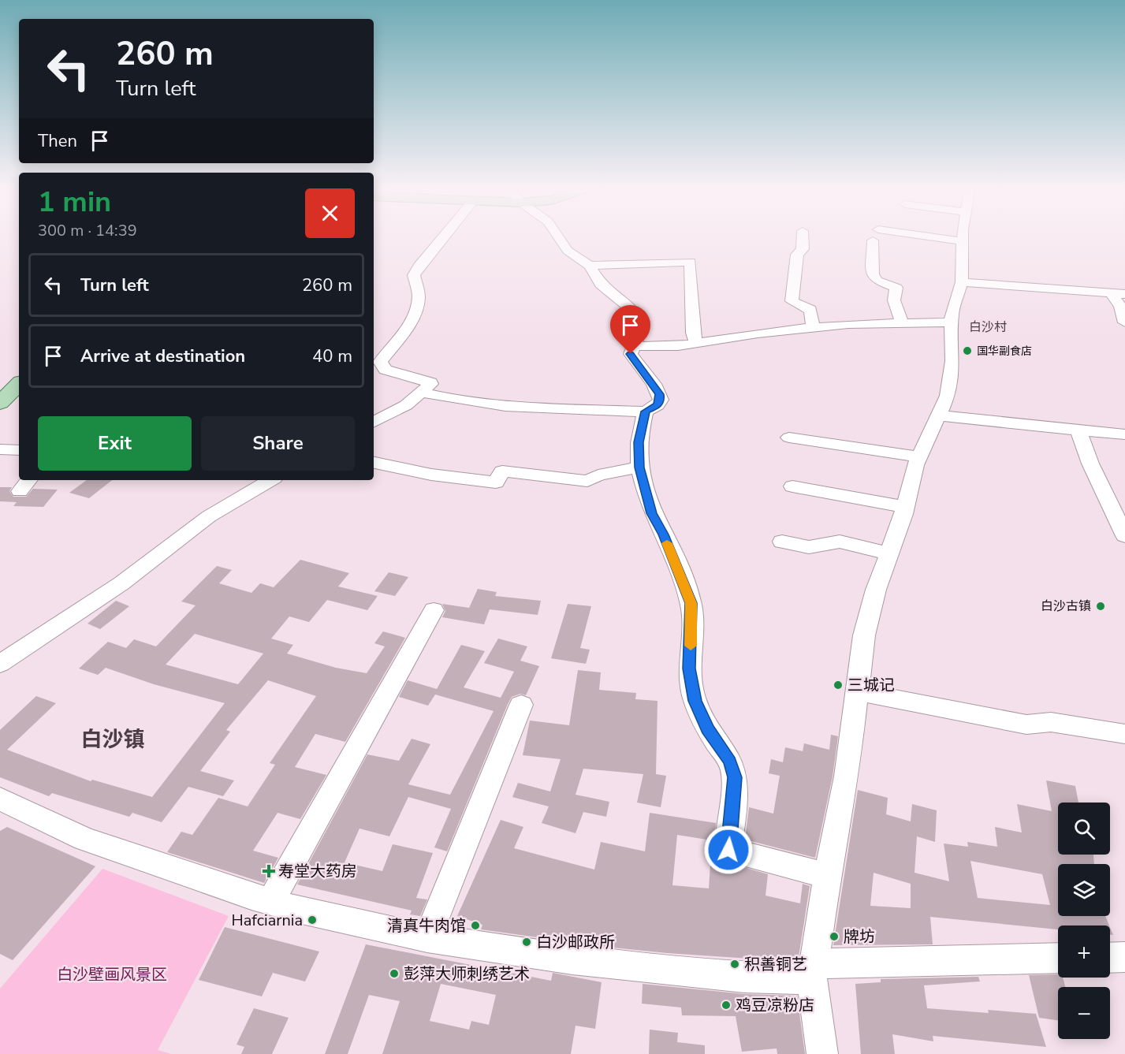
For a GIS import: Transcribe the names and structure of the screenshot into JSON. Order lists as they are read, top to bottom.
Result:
{
  "districts": ["白沙村", "白沙镇"],
  "parks": ["白沙壁画风景区"],
  "places": {
    "other": [
      "国华副食店",
      "白沙古镇",
      "三城记",
      "Hafciarnia",
      "清真牛肉馆",
      "牌坊",
      "白沙邮政所",
      "积善铜艺",
      "彭萍大师刺绣艺术",
      "鸡豆凉粉店"
    ],
    "health": ["寿堂大药房"]
  },
  "page": {
    "turn": ["260 m", "Turn left"],
    "then": "Then",
    "heading": ["1 min", "300 m · 14:39"],
    "list": [
      {
        "name": "Turn left",
        "value": "260 m"
      },
      {
        "name": "Arrive at destination",
        "value": "40 m"
      }
    ],
    "buttons": ["Exit", "Share"],
    "map_buttons": ["+", "−"]
  }
}
